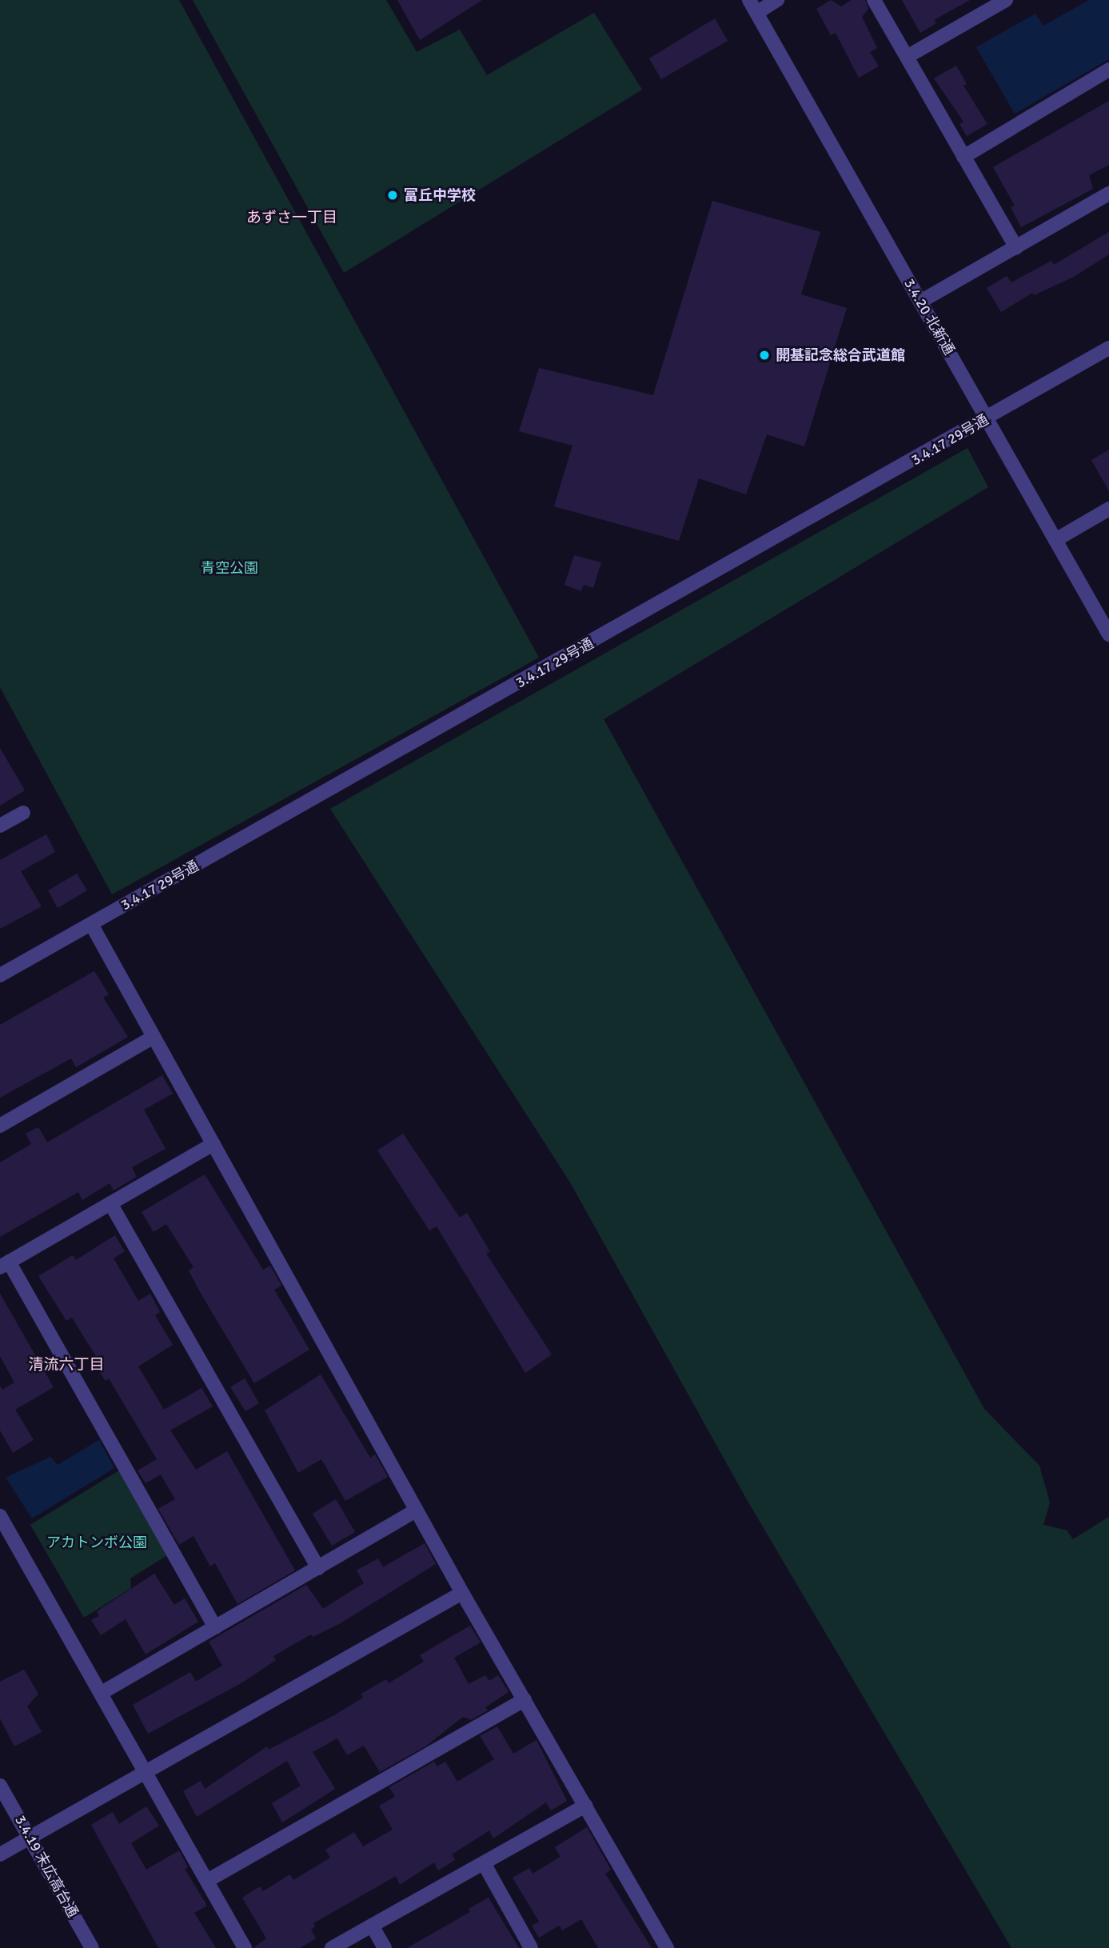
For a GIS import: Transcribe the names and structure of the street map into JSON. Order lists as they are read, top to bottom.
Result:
{
  "streets": {
    "street": ["3.4.20 北新通", "3.4.17 29号通", "3.4.19 末広高台通"]
  },
  "crossings": [
    ["3.4.20 北新通", "3.4.17 29号通"]
  ],
  "districts": ["あずさ一丁目", "清流六丁目"],
  "parks": ["青空公園", "アカトンボ公園"],
  "places": ["富丘中学校", "開基記念総合武道館"]
}
